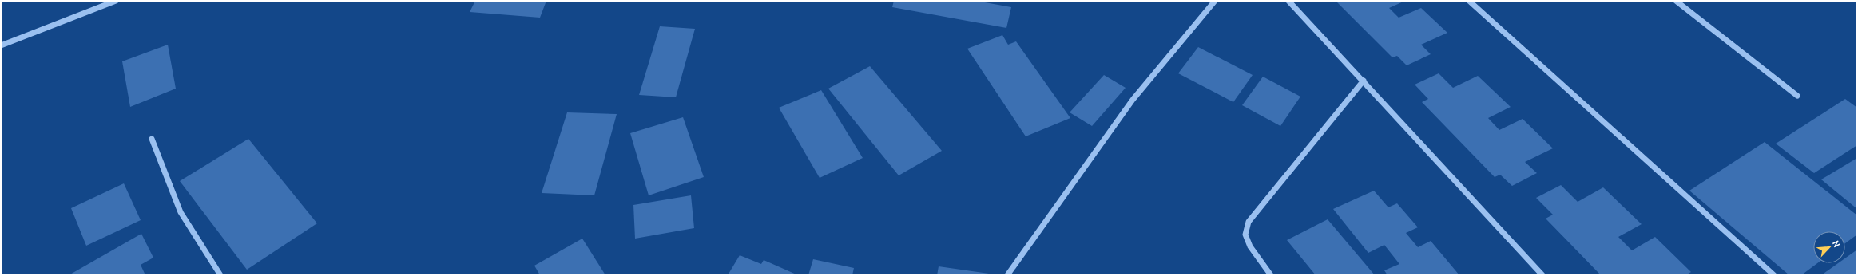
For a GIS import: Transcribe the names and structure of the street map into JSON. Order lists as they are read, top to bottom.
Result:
{
  "north": "top right"
}
